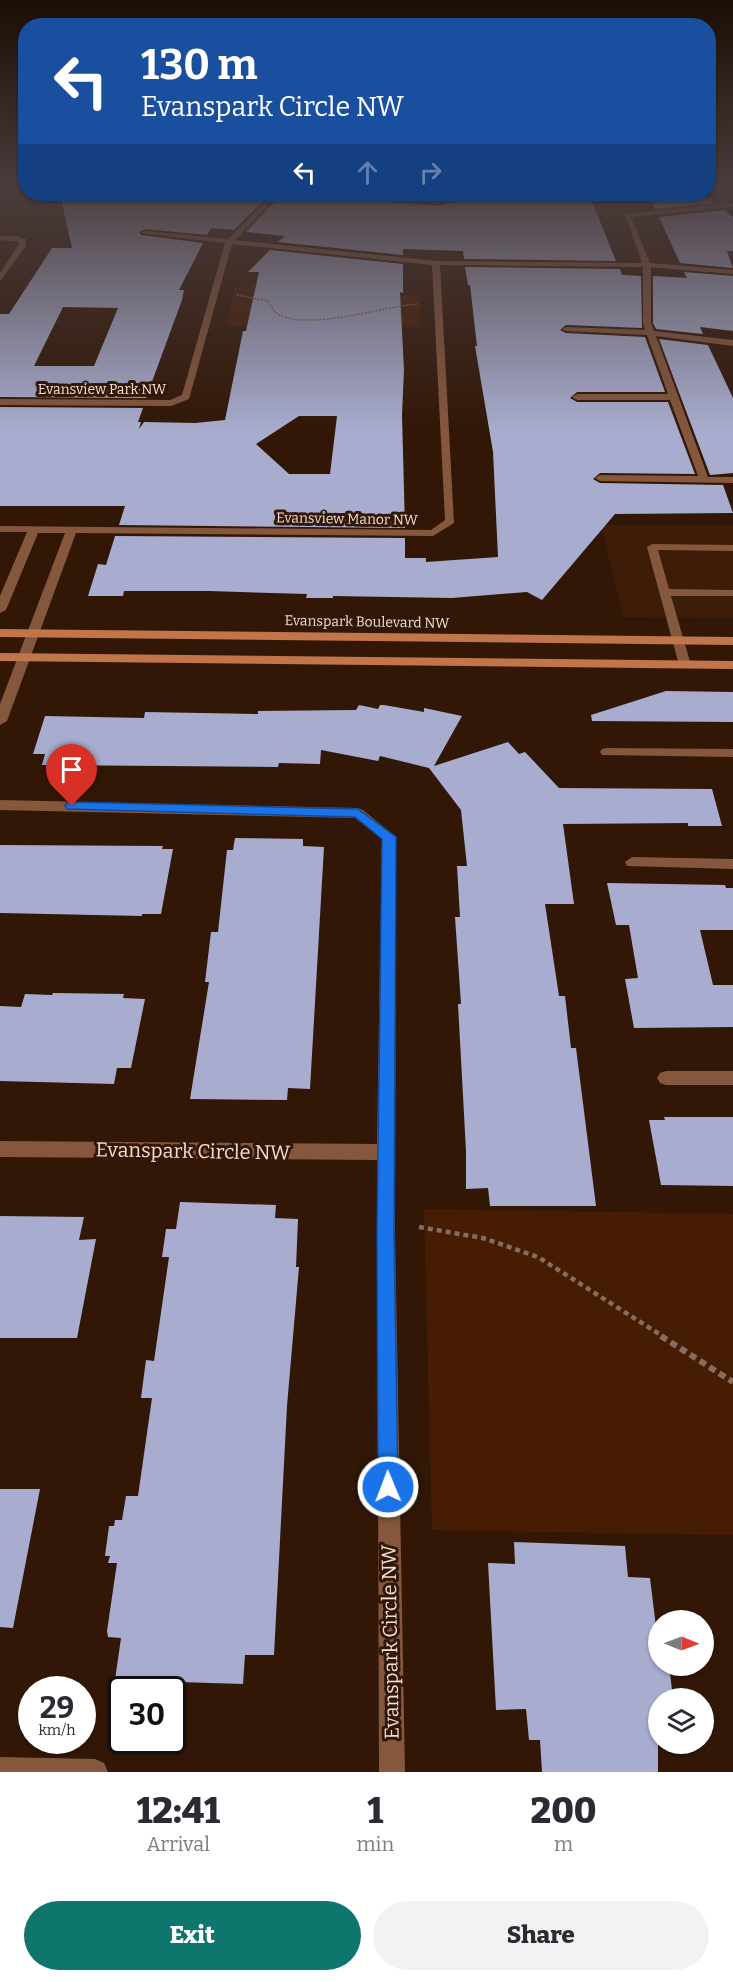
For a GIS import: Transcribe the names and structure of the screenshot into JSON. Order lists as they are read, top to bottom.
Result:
{
  "streets": {
    "street": [
      "Evansview Park NW",
      "Evansview Manor NW",
      "Evanspark Boulevard NW",
      "Evanspark Circle NW"
    ]
  },
  "north": "right",
  "page": {
    "turn": ["130 m", "Evanspark Circle NW"],
    "speed": "29 km/h",
    "limit": "30",
    "eta": [
      "12:41",
      "Arrival",
      "1",
      "min",
      "200",
      "m"
    ],
    "buttons": ["Exit", "Share"]
  }
}
